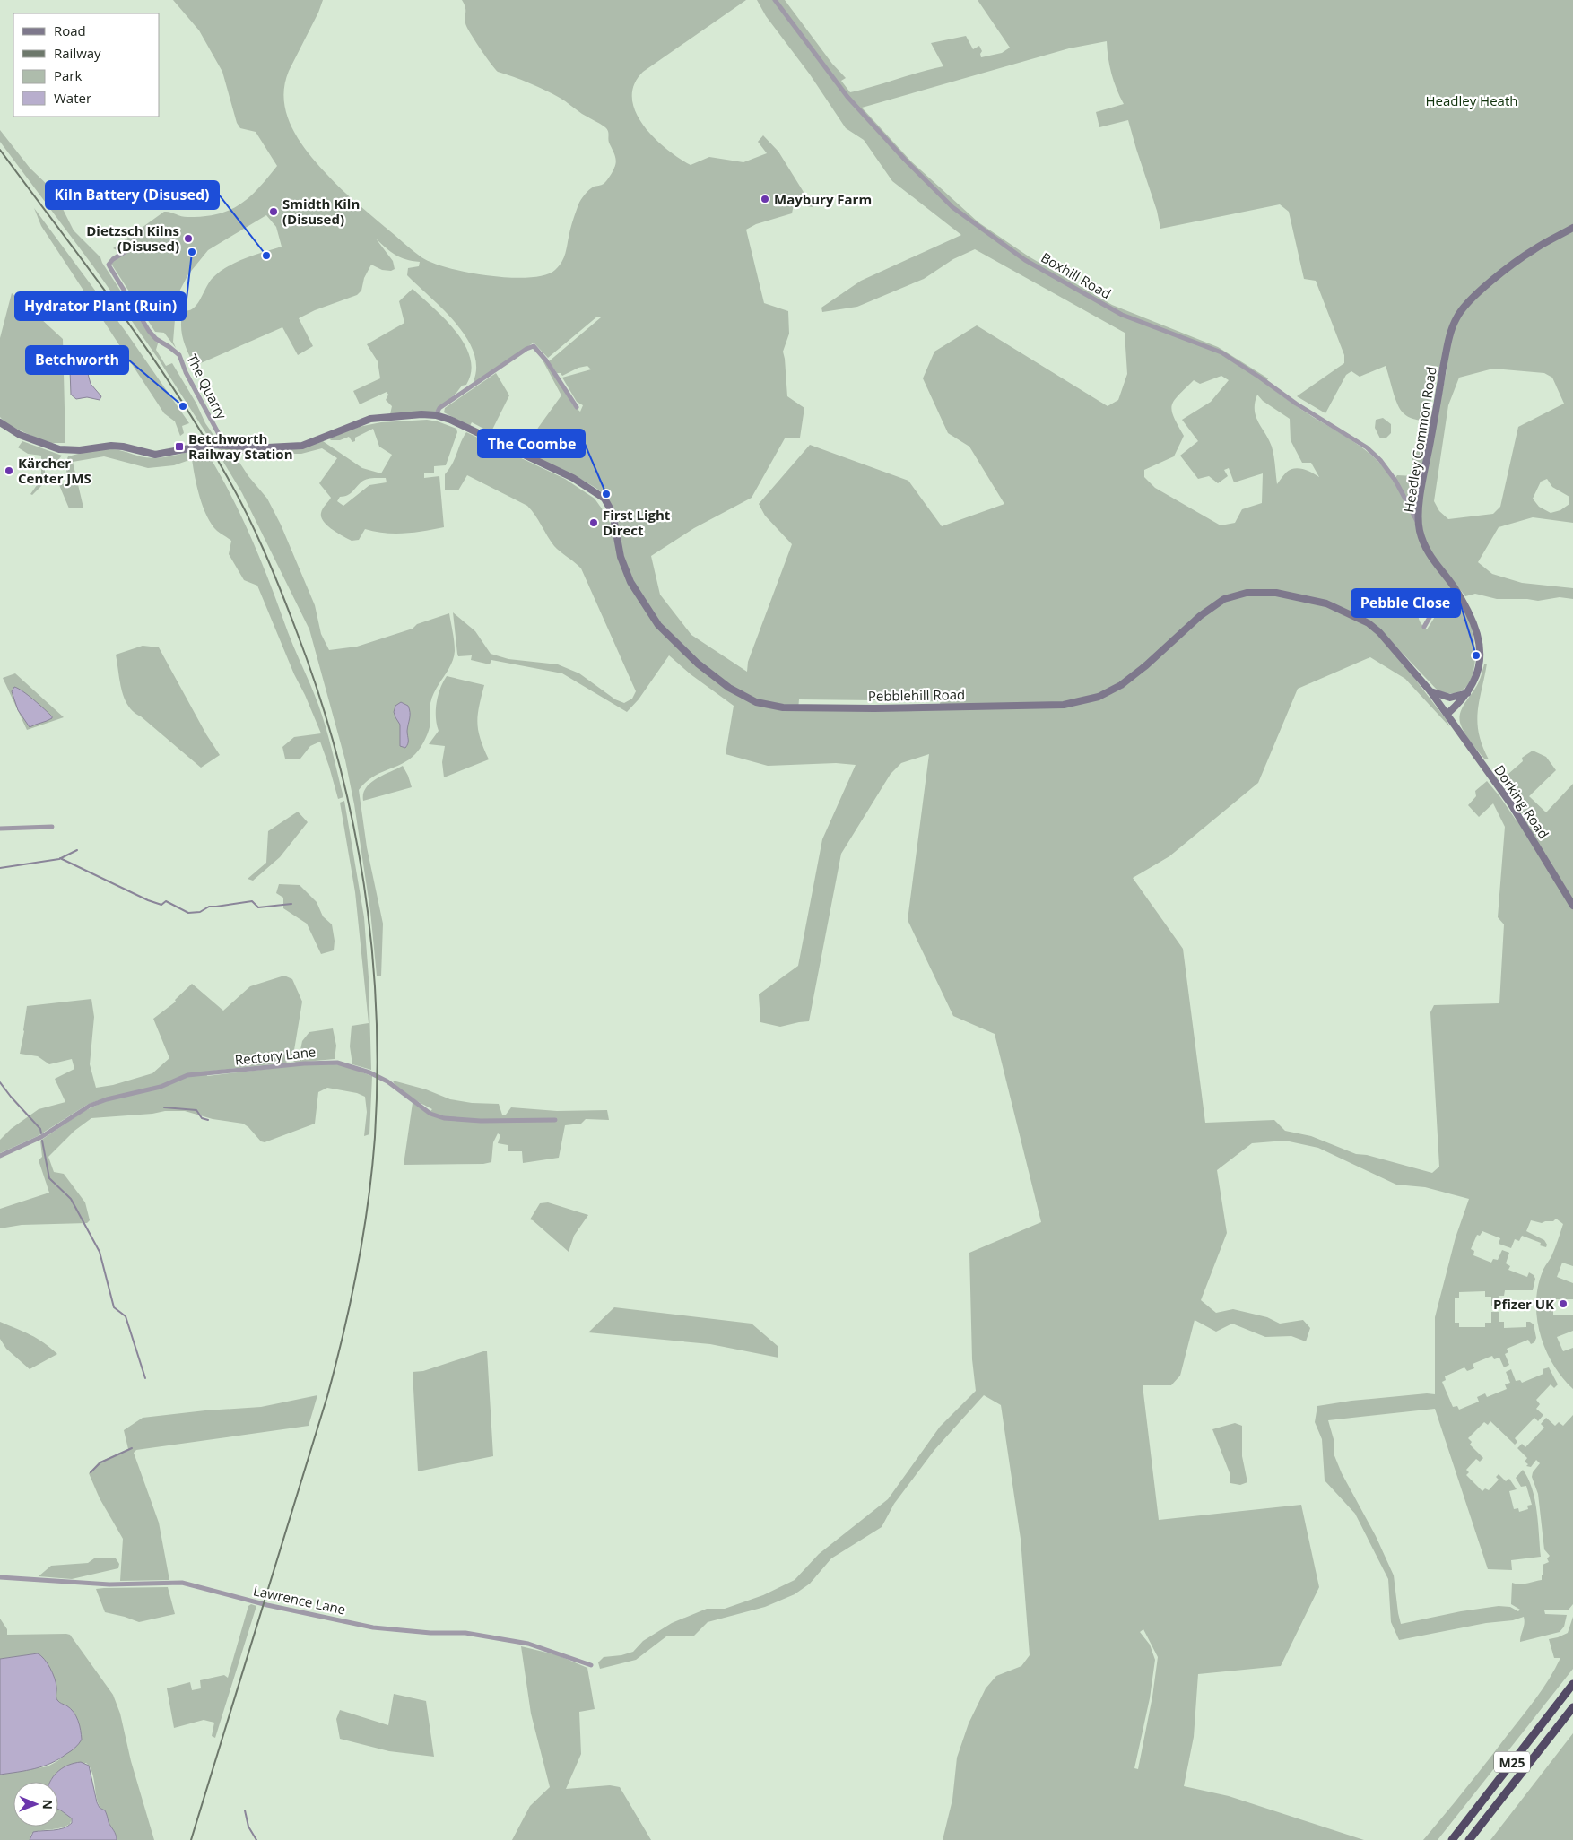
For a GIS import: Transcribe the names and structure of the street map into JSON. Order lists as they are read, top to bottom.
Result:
{
  "streets": {
    "highway": ["M25"],
    "main road": ["Headley Common Road", "Pebblehill Road", "Dorking Road"],
    "street": [
      "Boxhill Road",
      "The Quarry",
      "Rectory Lane",
      "Lawrence Lane"
    ]
  },
  "crossings": [
    ["Boxhill Road", "Headley Common Road"],
    ["The Quarry", "Pebblehill Road"],
    ["Headley Common Road", "Pebblehill Road"],
    ["Headley Common Road", "Dorking Road"],
    ["Pebblehill Road", "Dorking Road"]
  ],
  "parks": ["Headley Heath"],
  "places": {
    "other": [
      "Maybury Farm",
      "Smidth Kiln (Disused)",
      "Dietzsch Kilns (Disused)",
      "Hydrator Plant (Ruin)",
      "Kiln Battery (Disused)",
      "Betchworth",
      "Kärcher Center JMS",
      "The Coombe",
      "First Light Direct",
      "Pebble Close",
      "Pfizer UK"
    ],
    "transit": ["Betchworth Railway Station"]
  },
  "legend": [
    "Road",
    "Railway",
    "Park",
    "Water"
  ],
  "north": "right"
}
